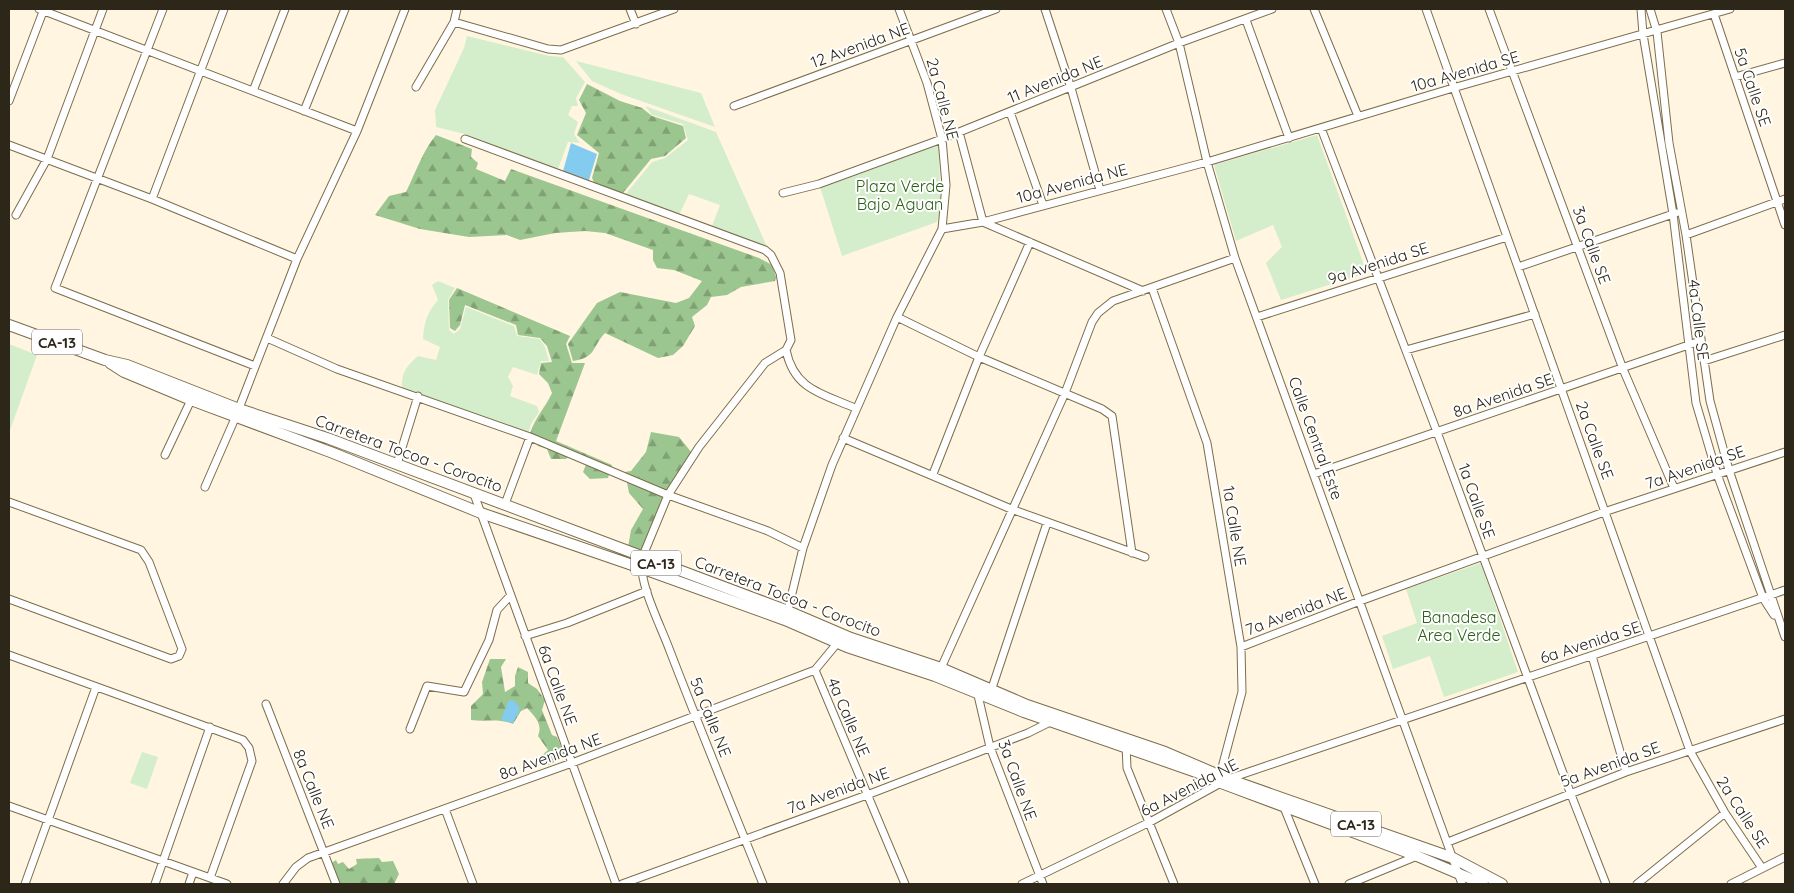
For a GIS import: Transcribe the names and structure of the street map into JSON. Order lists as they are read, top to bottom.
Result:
{
  "streets": {
    "main road": ["CA-13", "Carretera Tocoa - Corocito"],
    "street": [
      "12 Avenida NE",
      "10a Avenida SE",
      "11 Avenida NE",
      "5a Calle SE",
      "2a Calle NE",
      "10a Avenida NE",
      "3a Calle SE",
      "9a Avenida SE",
      "4a Calle SE",
      "8a Avenida SE",
      "Calle Central Este",
      "2a Calle SE",
      "7a Avenida SE",
      "1a Calle SE",
      "1a Calle NE",
      "7a Avenida NE",
      "6a Avenida SE",
      "6a Calle NE",
      "5a Calle NE",
      "4a Calle NE",
      "8a Avenida NE",
      "5a Avenida SE",
      "3a Calle NE",
      "6a Avenida NE",
      "8a Calle NE"
    ]
  },
  "crossings": [
    ["12 Avenida NE", "2a Calle NE"],
    ["10a Avenida SE", "5a Calle SE"],
    ["10a Avenida SE", "10a Avenida NE"],
    ["10a Avenida SE", "3a Calle SE"],
    ["10a Avenida SE", "4a Calle SE"],
    ["10a Avenida SE", "Calle Central Este"],
    ["10a Avenida SE", "2a Calle SE"],
    ["10a Avenida SE", "1a Calle SE"],
    ["11 Avenida NE", "2a Calle NE"],
    ["11 Avenida NE", "Calle Central Este"],
    ["2a Calle NE", "10a Avenida NE"],
    ["10a Avenida NE", "Calle Central Este"],
    ["3a Calle SE", "8a Avenida SE"],
    ["3a Calle SE", "7a Avenida SE"],
    ["9a Avenida SE", "Calle Central Este"],
    ["9a Avenida SE", "2a Calle SE"],
    ["9a Avenida SE", "1a Calle SE"],
    ["4a Calle SE", "8a Avenida SE"],
    ["4a Calle SE", "7a Avenida SE"],
    ["4a Calle SE", "6a Avenida SE"],
    ["CA-13", "Calle Central Este"],
    ["CA-13", "Carretera Tocoa - Corocito"],
    ["CA-13", "1a Calle NE"],
    ["CA-13", "6a Avenida NE"],
    ["8a Avenida SE", "Calle Central Este"],
    ["8a Avenida SE", "2a Calle SE"],
    ["8a Avenida SE", "1a Calle SE"],
    ["Calle Central Este", "7a Avenida SE"],
    ["Calle Central Este", "7a Avenida NE"],
    ["Calle Central Este", "6a Avenida SE"],
    ["Calle Central Este", "5a Avenida SE"],
    ["Calle Central Este", "6a Avenida NE"],
    ["2a Calle SE", "7a Avenida SE"],
    ["2a Calle SE", "6a Avenida SE"],
    ["2a Calle SE", "5a Avenida SE"],
    ["Carretera Tocoa - Corocito", "1a Calle NE"],
    ["Carretera Tocoa - Corocito", "7a Avenida NE"],
    ["Carretera Tocoa - Corocito", "6a Calle NE"],
    ["Carretera Tocoa - Corocito", "5a Calle NE"],
    ["Carretera Tocoa - Corocito", "3a Calle NE"],
    ["Carretera Tocoa - Corocito", "6a Avenida NE"],
    ["7a Avenida SE", "1a Calle SE"],
    ["7a Avenida SE", "7a Avenida NE"],
    ["1a Calle SE", "6a Avenida SE"],
    ["1a Calle SE", "5a Avenida SE"],
    ["1a Calle NE", "7a Avenida NE"],
    ["1a Calle NE", "6a Avenida NE"],
    ["7a Avenida NE", "5a Calle NE"],
    ["7a Avenida NE", "4a Calle NE"],
    ["7a Avenida NE", "3a Calle NE"],
    ["6a Avenida SE", "6a Avenida NE"],
    ["6a Calle NE", "8a Avenida NE"],
    ["5a Calle NE", "8a Avenida NE"],
    ["4a Calle NE", "8a Avenida NE"],
    ["8a Avenida NE", "8a Calle NE"],
    ["3a Calle NE", "6a Avenida NE"]
  ],
  "parks": ["Plaza Verde Bajo Aguan", "Banadesa Area Verde"]
}
